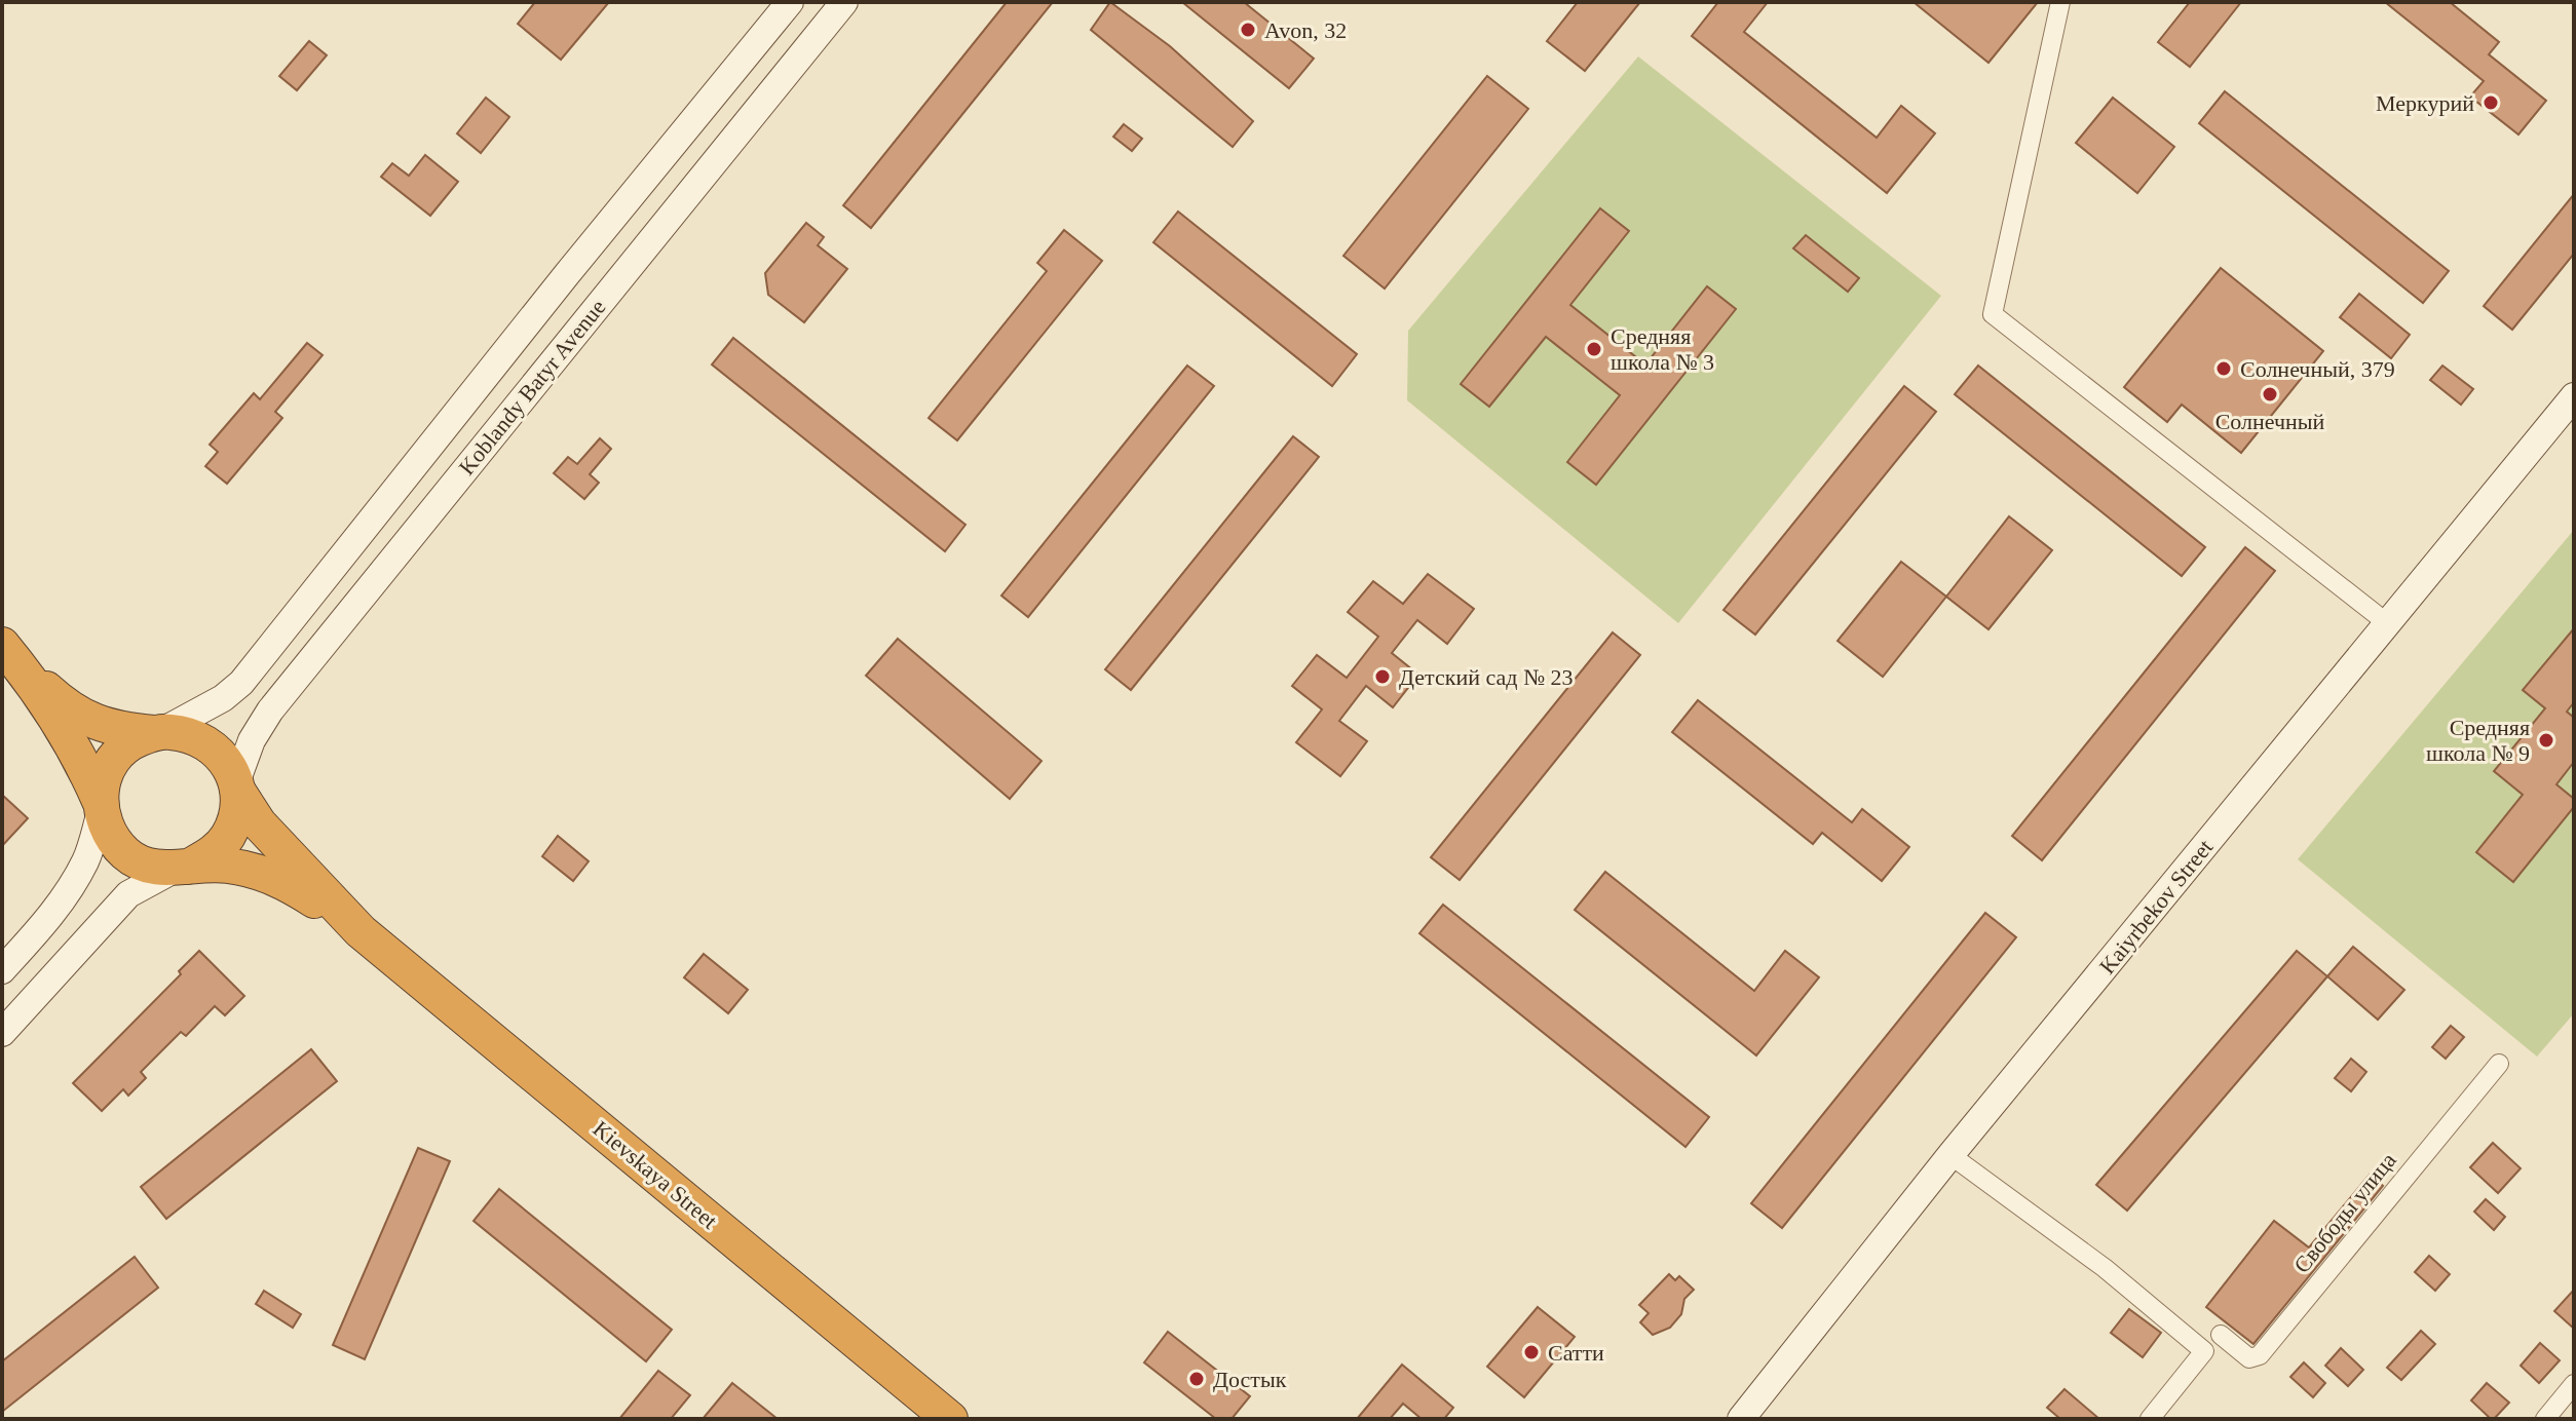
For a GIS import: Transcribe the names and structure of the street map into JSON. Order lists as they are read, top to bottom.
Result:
{
  "streets": {
    "highway": ["Kievskaya Street"],
    "street": ["Koblandy Batyr Avenue", "Kaiyrbekov Street", "Свободы улица"]
  },
  "places": [
    "Avon, 32",
    "Меркурий",
    "Средняя школа № 3",
    "Солнечный, 379",
    "Солнечный",
    "Детский сад № 23",
    "Средняя школа № 9",
    "Сатти",
    "Достык"
  ]
}
